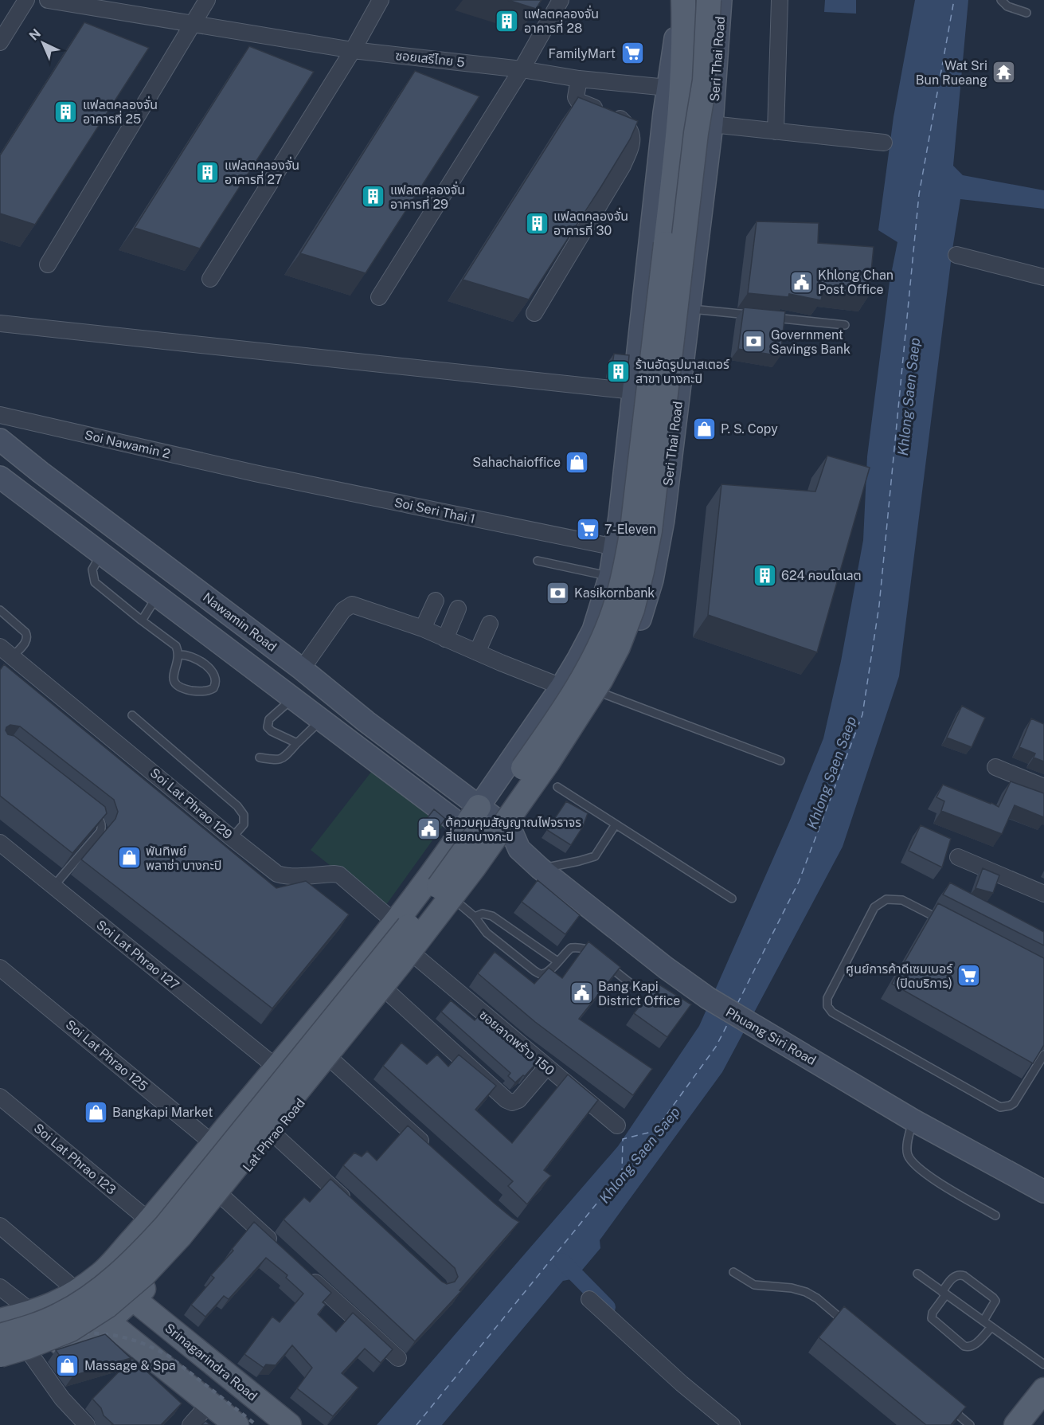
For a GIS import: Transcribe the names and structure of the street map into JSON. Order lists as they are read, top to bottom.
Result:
{
  "streets": {
    "main road": [
      "Seri Thai Road",
      "Nawamin Road",
      "Phuang Siri Road",
      "Lat Phrao Road",
      "Srinagarindra Road"
    ],
    "street": [
      "ซอยเสรีไทย 5",
      "Soi Nawamin 2",
      "Soi Seri Thai 1",
      "Soi Lat Phrao 129",
      "Soi Lat Phrao 127",
      "ซอยลาดพร้าว 150",
      "Soi Lat Phrao 125",
      "Soi Lat Phrao 123"
    ]
  },
  "crossings": [
    ["Seri Thai Road", "Phuang Siri Road"],
    ["Seri Thai Road", "Lat Phrao Road"],
    ["Soi Nawamin 2", "Soi Seri Thai 1"],
    ["Nawamin Road", "Phuang Siri Road"],
    ["Phuang Siri Road", "Lat Phrao Road"],
    ["ซอยลาดพร้าว 150", "Lat Phrao Road"],
    ["Lat Phrao Road", "Srinagarindra Road"]
  ],
  "water": ["Khlong Saen Saep"],
  "places": {
    "building": [
      "แฟลตคลองจั่น อาคารที่ 28",
      "แฟลตคลองจั่น อาคารที่ 25",
      "แฟลตคลองจั่น อาคารที่ 27",
      "แฟลตคลองจั่น อาคารที่ 29",
      "แฟลตคลองจั่น อาคารที่ 30",
      "ร้านอัดรูปมาสเตอร์ สาขา บางกะปิ",
      "624 คอนโดเลต"
    ],
    "supermarket": ["FamilyMart", "7-Eleven", "ศูนย์การค้าดีเซมเบอร์ (ปิดบริการ)"],
    "temple": ["Wat Sri Bun Rueang"],
    "public building": ["Khlong Chan Post Office", "ตู้ควบคุมสัญญาณไฟจราจร สี่แยกบางกะปิ", "Bang Kapi District Office"],
    "bank": ["Government Savings Bank", "Kasikornbank"],
    "shop": [
      "P. S. Copy",
      "Sahachaioffice",
      "พันทิพย์ พลาซ่า บางกะปิ",
      "Bangkapi Market",
      "Massage & Spa"
    ]
  },
  "north": "top left"
}
